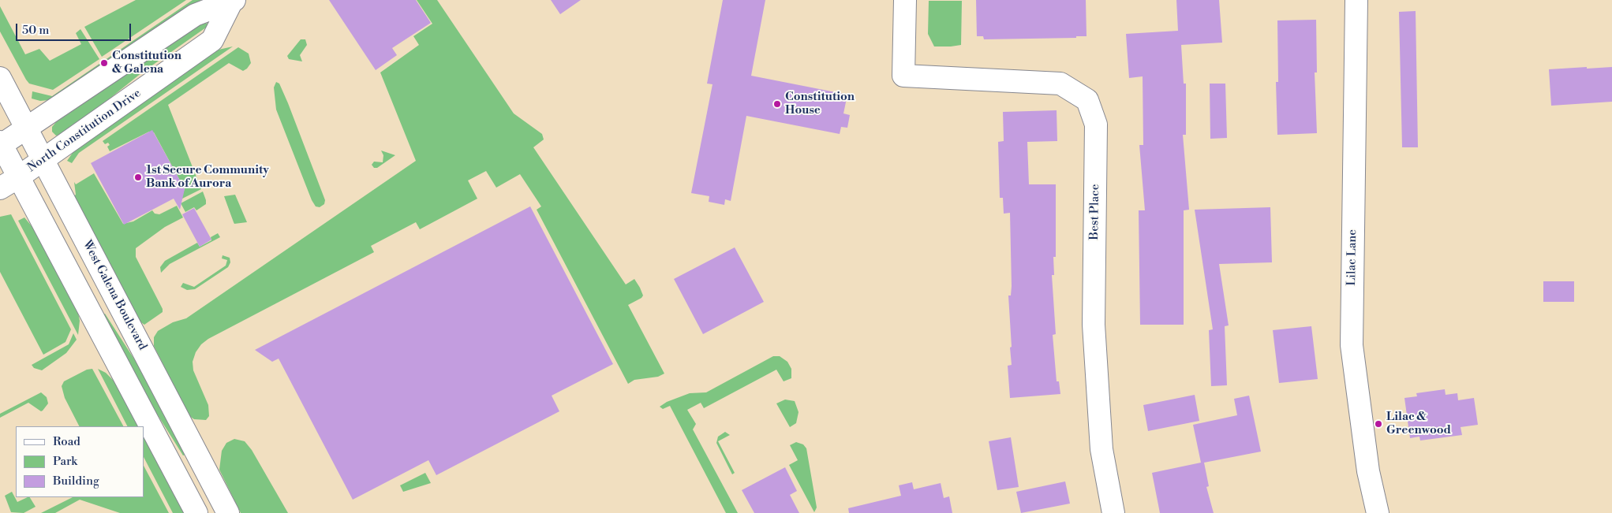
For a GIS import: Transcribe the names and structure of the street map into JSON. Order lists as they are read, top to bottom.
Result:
{
  "streets": {
    "street": [
      "North Constitution Drive",
      "Best Place",
      "Lilac Lane",
      "West Galena Boulevard"
    ]
  },
  "crossings": [
    ["North Constitution Drive", "West Galena Boulevard"]
  ],
  "places": [
    "Constitution & Galena",
    "Constitution House",
    "1st Secure Community Bank of Aurora",
    "Lilac & Greenwood"
  ],
  "legend": ["Road", "Park", "Building"],
  "scale_bar": "50 m"
}
